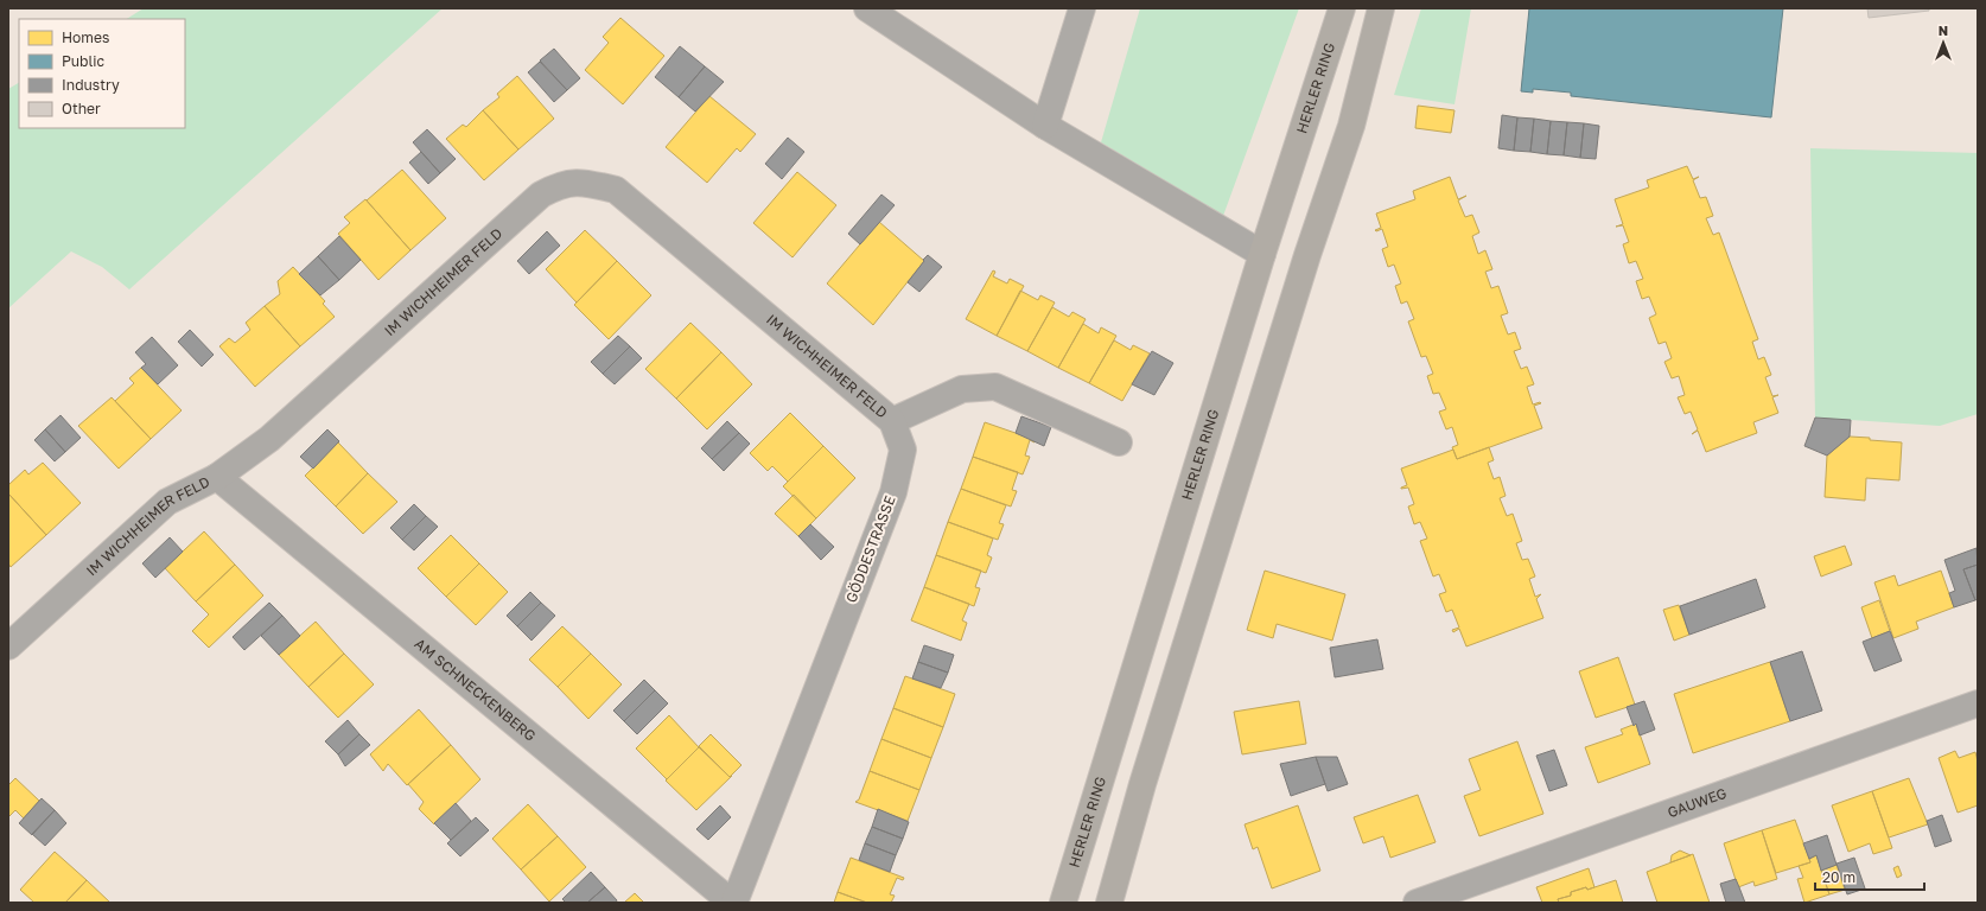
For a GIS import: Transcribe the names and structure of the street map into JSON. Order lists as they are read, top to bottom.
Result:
{
  "streets": {
    "main road": ["HERLER RING"],
    "street": [
      "IM WICHHEIMER FELD",
      "GÖDDESTRASSE",
      "AM SCHNECKENBERG",
      "GAUWEG"
    ]
  },
  "crossings": [
    ["IM WICHHEIMER FELD", "GÖDDESTRASSE"],
    ["IM WICHHEIMER FELD", "AM SCHNECKENBERG"],
    ["GÖDDESTRASSE", "AM SCHNECKENBERG"]
  ],
  "legend": [
    "Homes",
    "Public",
    "Industry",
    "Other"
  ],
  "scale_bar": "20 m",
  "north": "top"
}
